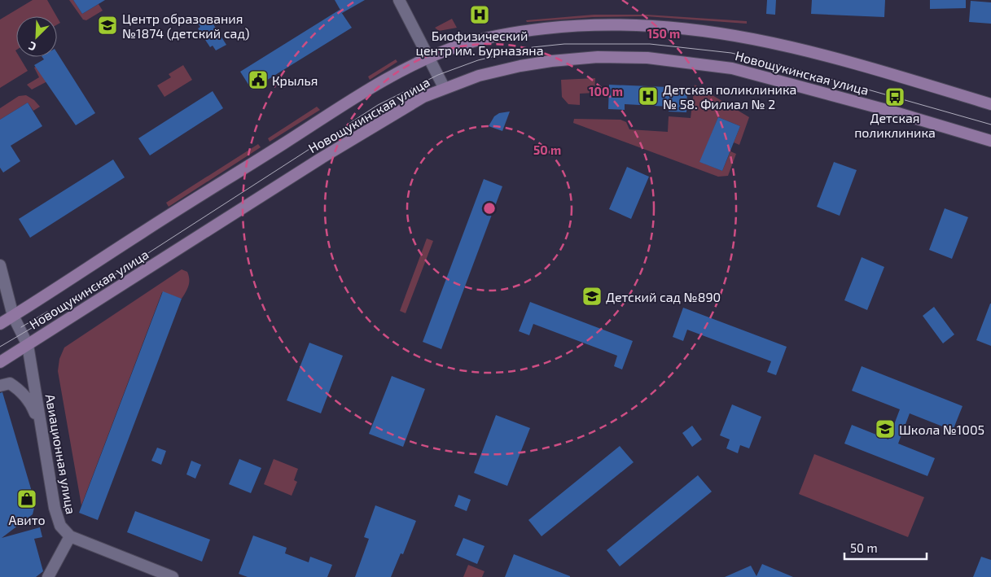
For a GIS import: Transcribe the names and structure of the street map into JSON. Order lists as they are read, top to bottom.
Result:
{
  "streets": {
    "main road": ["Новощукинская улица"],
    "street": ["Авиационная улица"]
  },
  "crossings": [
    ["Новощукинская улица", "Авиационная улица"]
  ],
  "places": {
    "hospital": ["Биофизический центр им. Бурназяна", "Детская поликлиника № 58. Филиал № 2"],
    "school or university": ["Центр образования №1874 (детский сад)", "Детский сад №890", "Школа №1005"],
    "public building": ["Крылья"],
    "bus stop": ["Детская поликлиника"],
    "shop": ["Авито"]
  },
  "scale_bar": "50 m",
  "north": "bottom left",
  "rings": ["150 m", "100 m", "50 m"]
}
